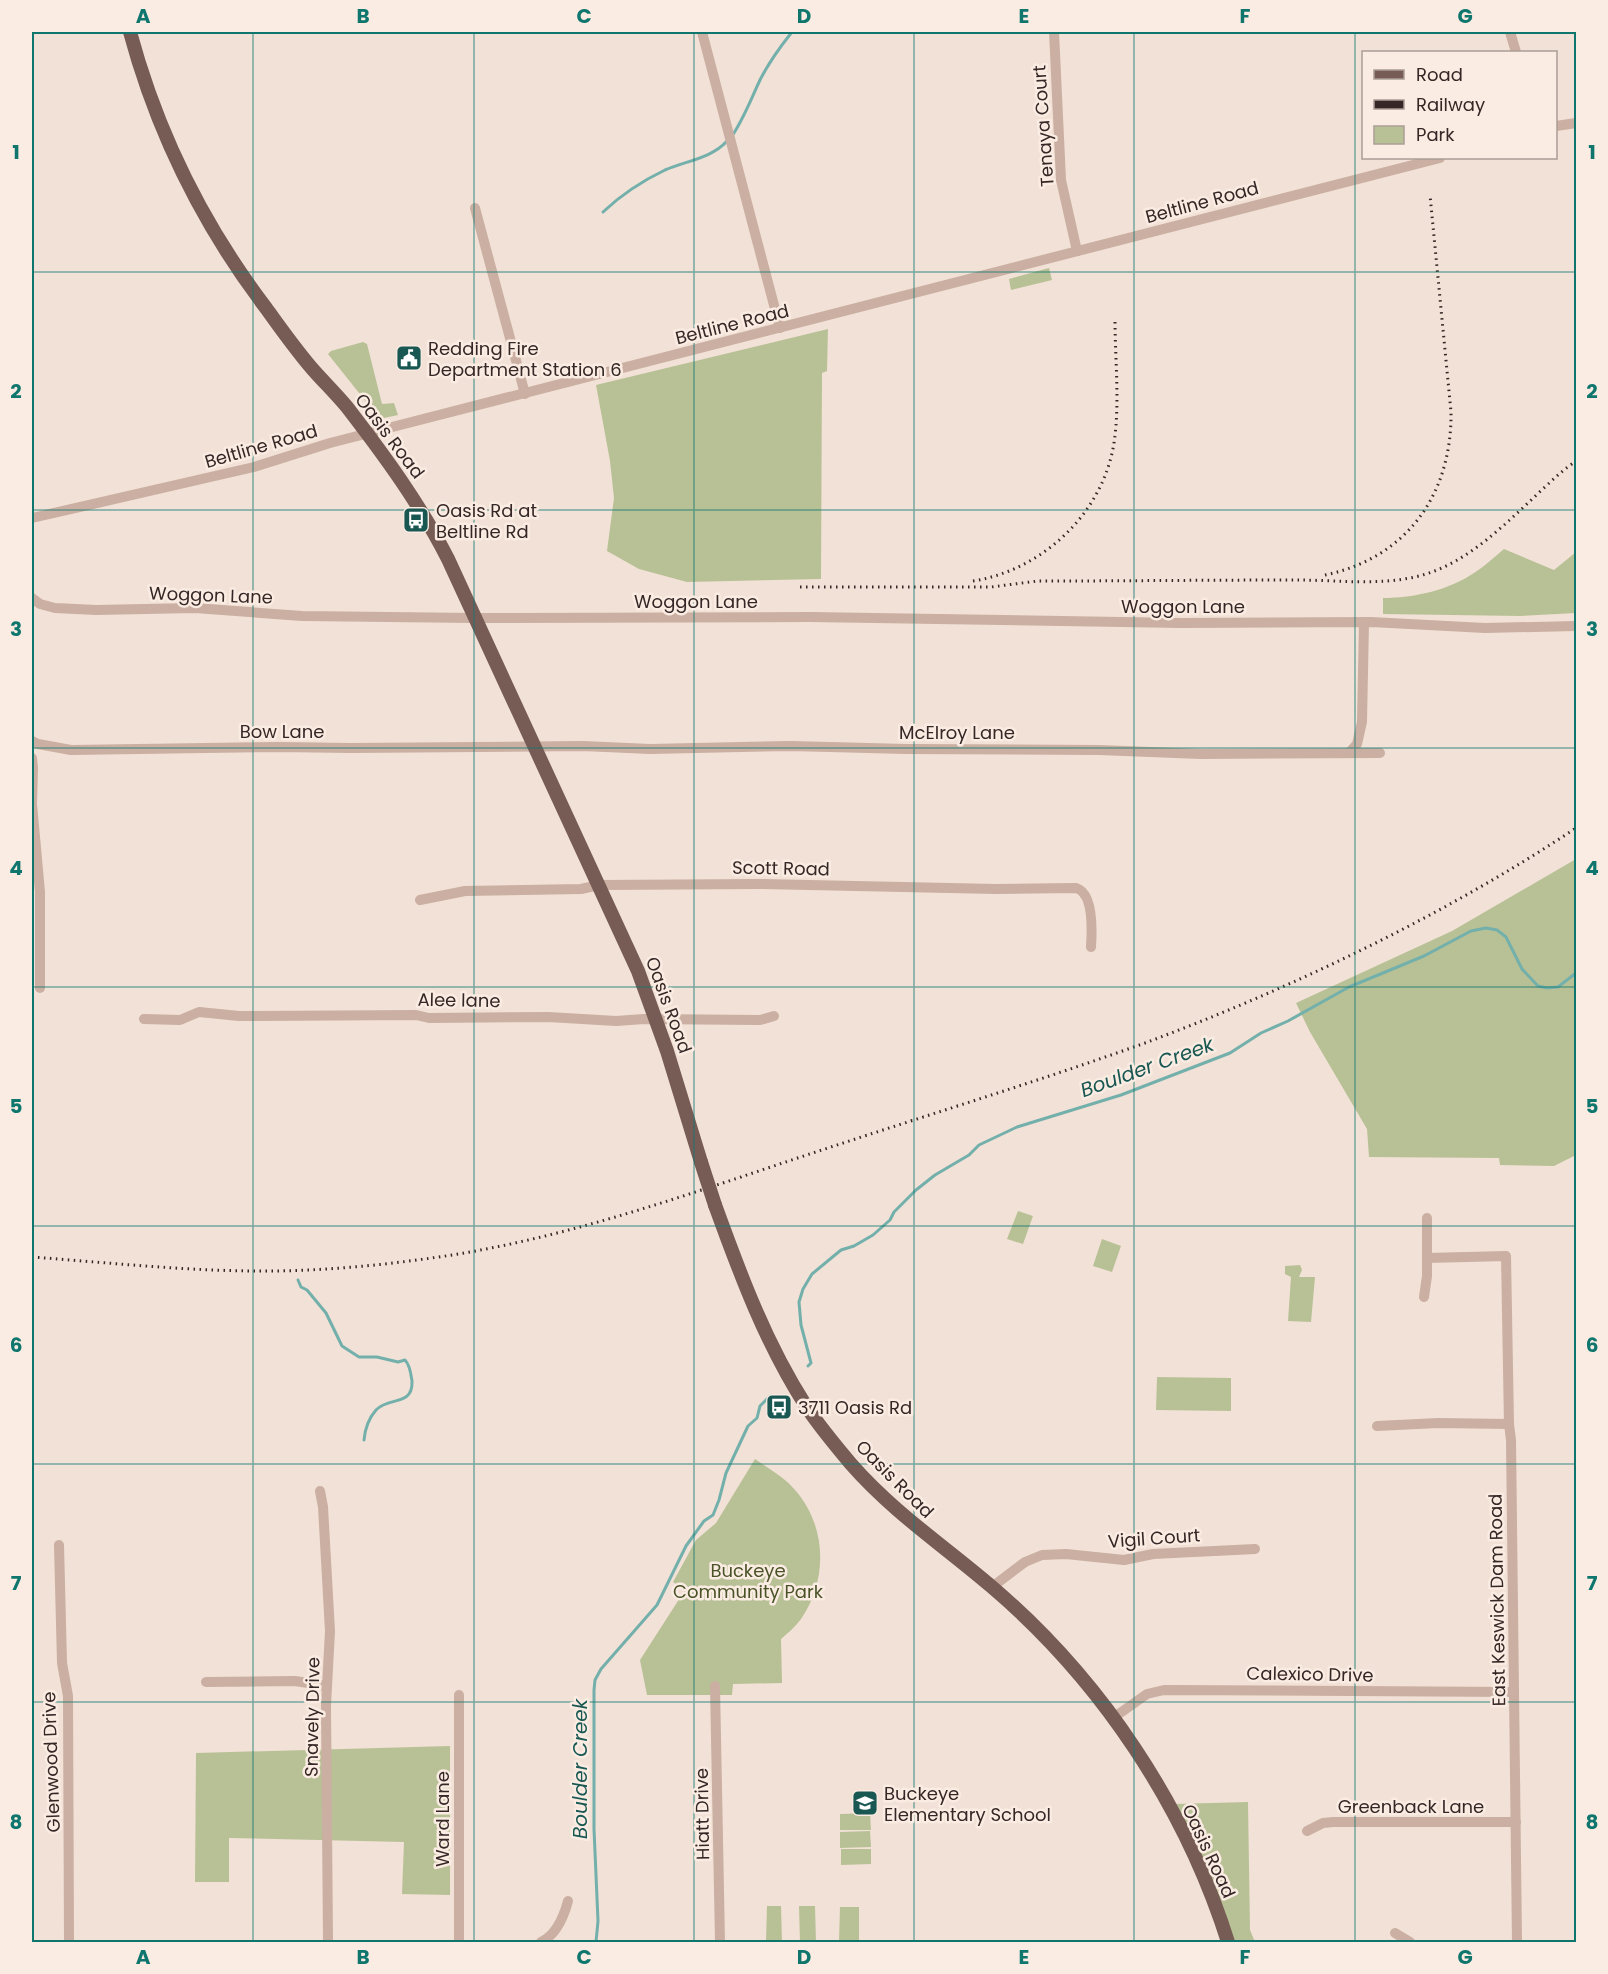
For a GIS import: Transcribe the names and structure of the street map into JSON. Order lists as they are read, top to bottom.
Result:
{
  "streets": {
    "main road": ["Oasis Road"],
    "street": [
      "Tenaya Court",
      "Beltline Road",
      "Woggon Lane",
      "Bow Lane",
      "McElroy Lane",
      "Scott Road",
      "Alee lane",
      "Vigil Court",
      "East Keswick Dam Road",
      "Calexico Drive",
      "Snavely Drive",
      "Glenwood Drive",
      "Greenback Lane",
      "Hiatt Drive",
      "Ward Lane"
    ]
  },
  "crossings": [
    ["Tenaya Court", "Beltline Road"],
    ["Beltline Road", "Oasis Road"],
    ["Oasis Road", "Woggon Lane"],
    ["Oasis Road", "Bow Lane"],
    ["Oasis Road", "McElroy Lane"],
    ["Oasis Road", "Scott Road"],
    ["Oasis Road", "Alee lane"],
    ["Oasis Road", "Vigil Court"],
    ["Oasis Road", "Calexico Drive"],
    ["Bow Lane", "McElroy Lane"],
    ["East Keswick Dam Road", "Calexico Drive"],
    ["East Keswick Dam Road", "Greenback Lane"]
  ],
  "water": ["Boulder Creek"],
  "parks": ["Buckeye Community Park"],
  "places": {
    "public building": ["Redding Fire Department Station 6"],
    "bus stop": ["Oasis Rd at Beltline Rd", "3711 Oasis Rd"],
    "school or university": ["Buckeye Elementary School"]
  },
  "legend": ["Road", "Railway", "Park"],
  "grid": {
    "columns": [
      "A",
      "B",
      "C",
      "D",
      "E",
      "F",
      "G"
    ],
    "rows": [
      "1",
      "2",
      "3",
      "4",
      "5",
      "6",
      "7",
      "8"
    ]
  }
}
